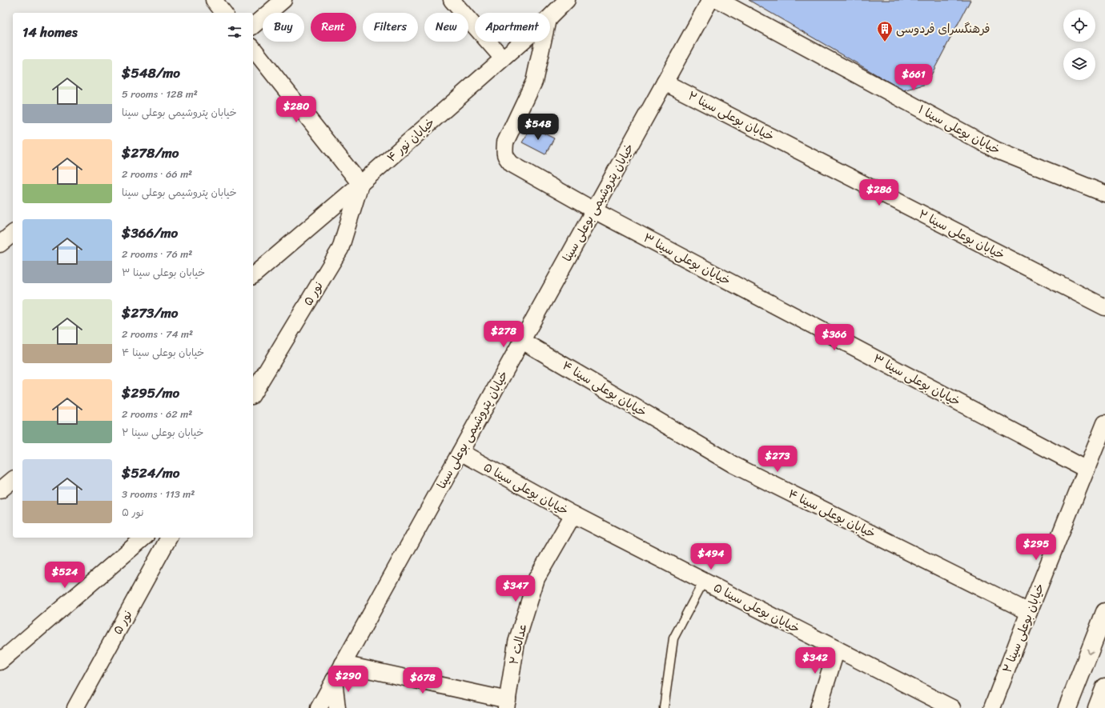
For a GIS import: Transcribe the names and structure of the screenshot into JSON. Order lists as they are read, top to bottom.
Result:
{
  "streets": {
    "street": [
      "خیابان بوعلی سینا ۲",
      "خیابان بوعلی سینا ۱",
      "خیابان نور ۴",
      "خیابان پتروشیمی بوعلی سینا",
      "خیابان بوعلی سینا ۳",
      "نور ۵",
      "خیابان بوعلی سینا ۴",
      "خیابان بوعلی سینا ۵",
      "عدالت ۲"
    ]
  },
  "crossings": [
    ["خیابان بوعلی سینا ۲", "خیابان پتروشیمی بوعلی سینا"],
    ["خیابان بوعلی سینا ۲", "خیابان بوعلی سینا ۳"],
    ["خیابان بوعلی سینا ۲", "خیابان بوعلی سینا ۴"],
    ["خیابان نور ۴", "نور ۵"],
    ["خیابان پتروشیمی بوعلی سینا", "خیابان بوعلی سینا ۳"],
    ["خیابان پتروشیمی بوعلی سینا", "خیابان بوعلی سینا ۴"],
    ["خیابان پتروشیمی بوعلی سینا", "خیابان بوعلی سینا ۵"],
    ["خیابان بوعلی سینا ۵", "عدالت ۲"]
  ],
  "places": {
    "building": ["فرهنگسرای فردوسی"]
  },
  "page": {
    "chip": [
      "Buy",
      "Rent",
      "Filters",
      "New",
      "Apartment"
    ],
    "heading": "14 homes",
    "list": [
      {
        "name": "$548/mo",
        "note": "5 rooms · 128 m² · خیابان پتروشیمی بوعلی سینا"
      },
      {
        "name": "$278/mo",
        "note": "2 rooms · 66 m² · خیابان پتروشیمی بوعلی سینا"
      },
      {
        "name": "$366/mo",
        "note": "2 rooms · 76 m² · خیابان بوعلی سینا ۳"
      },
      {
        "name": "$273/mo",
        "note": "2 rooms · 74 m² · خیابان بوعلی سینا ۴"
      },
      {
        "name": "$295/mo",
        "note": "2 rooms · 62 m² · خیابان بوعلی سینا ۲"
      },
      {
        "name": "$524/mo",
        "note": "3 rooms · 113 m² · نور ۵"
      }
    ],
    "price": [
      "$661",
      "$280",
      "$548",
      "$286",
      "$278",
      "$366",
      "$273",
      "$295",
      "$494",
      "$524",
      "$347",
      "$342",
      "$290",
      "$678"
    ]
  }
}
